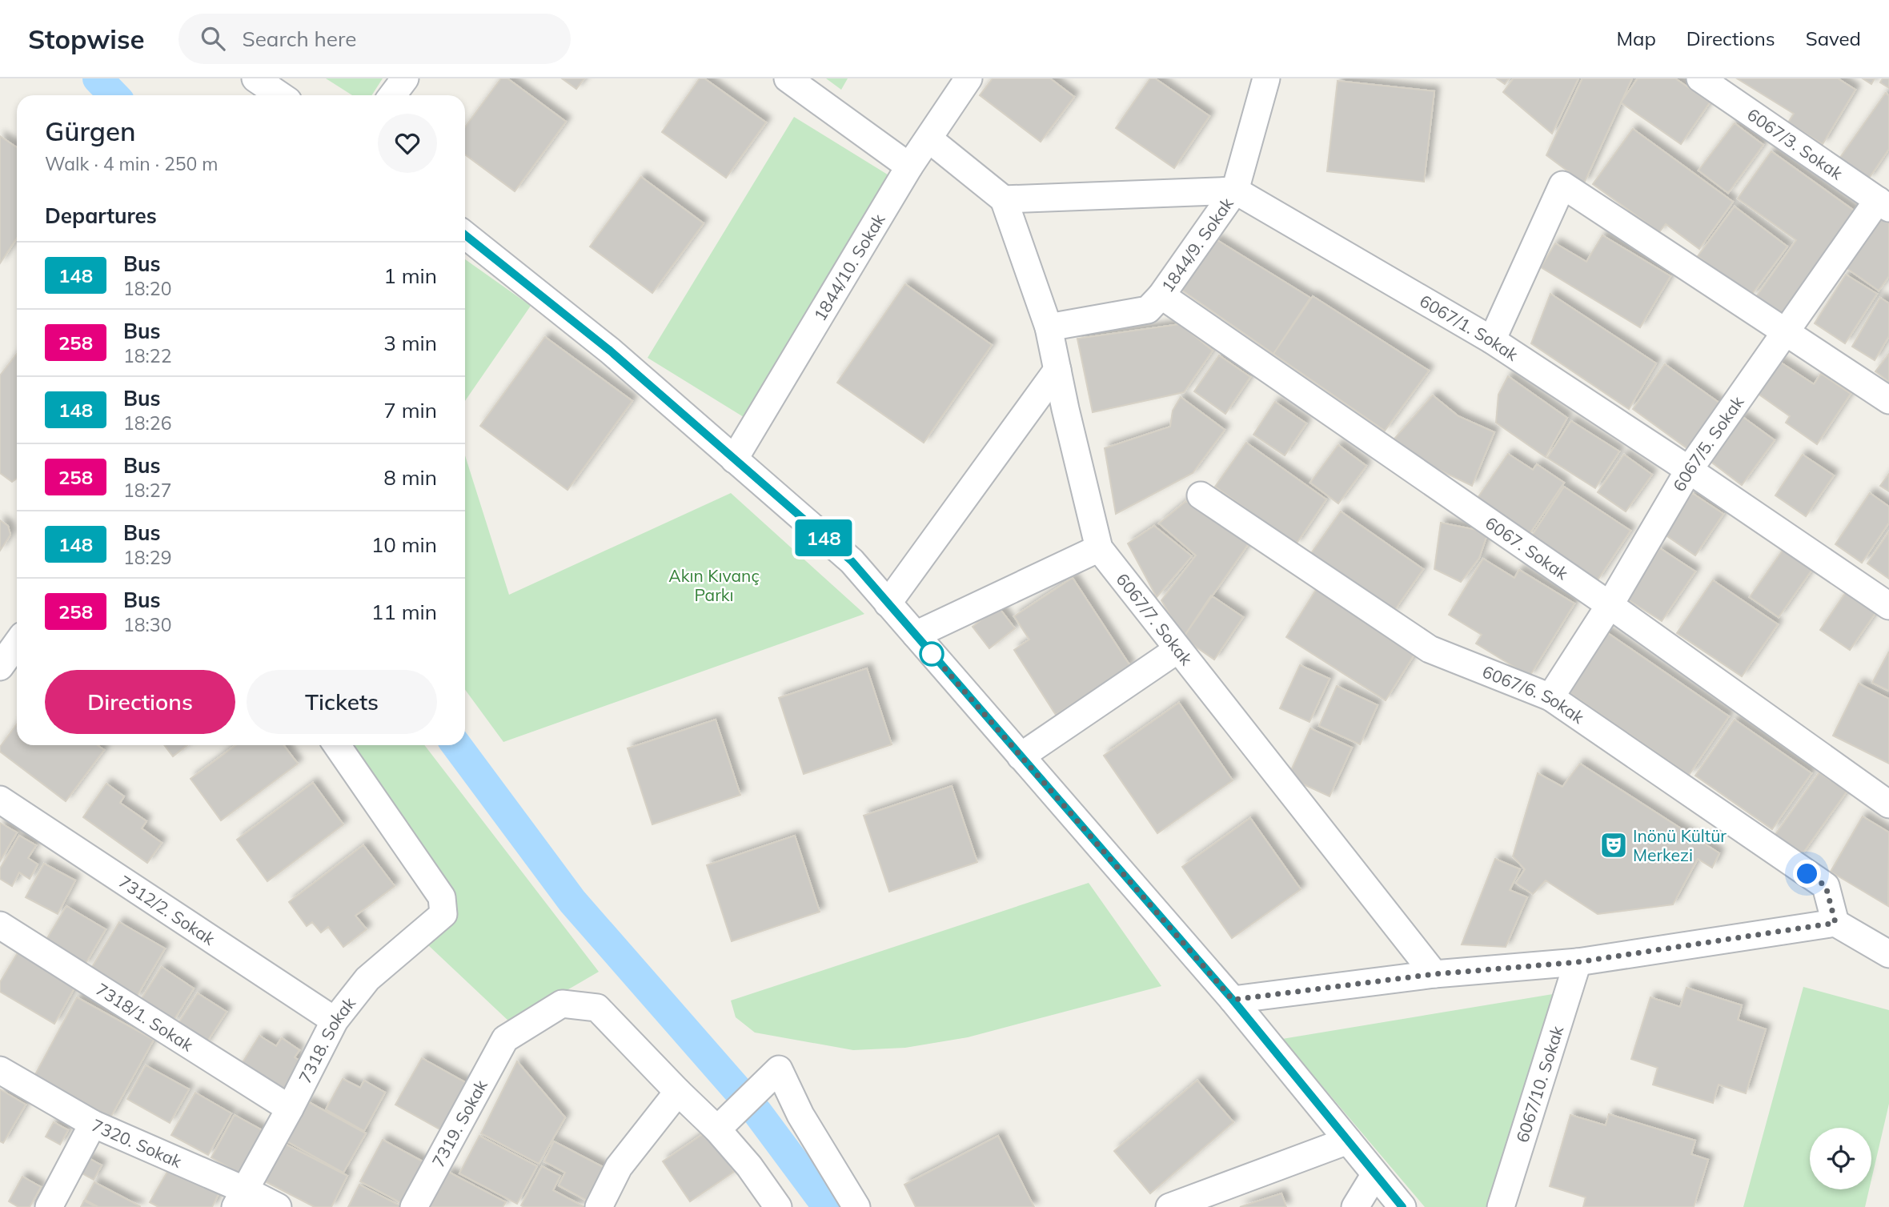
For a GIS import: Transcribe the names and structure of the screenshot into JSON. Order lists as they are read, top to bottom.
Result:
{
  "streets": {
    "street": [
      "6067/3. Sokak",
      "1844/9. Sokak",
      "1844/10. Sokak",
      "6067/1. Sokak",
      "6067/5. Sokak",
      "6067. Sokak",
      "6067/7. Sokak",
      "6067/6. Sokak",
      "7312/2. Sokak",
      "7318/1. Sokak",
      "7318. Sokak",
      "6067/10. Sokak",
      "7319. Sokak",
      "7320. Sokak"
    ]
  },
  "crossings": [
    ["6067/3. Sokak", "6067/5. Sokak"],
    ["1844/9. Sokak", "6067/1. Sokak"],
    ["1844/9. Sokak", "6067. Sokak"],
    ["1844/9. Sokak", "6067/7. Sokak"],
    ["6067/1. Sokak", "6067/5. Sokak"],
    ["6067/5. Sokak", "6067. Sokak"],
    ["6067/5. Sokak", "6067/6. Sokak"],
    ["7312/2. Sokak", "7318. Sokak"],
    ["7318/1. Sokak", "7318. Sokak"],
    ["7318. Sokak", "7320. Sokak"]
  ],
  "parks": ["Akın Kıvanç Parkı"],
  "places": {
    "theatre": ["Inönü Kültür Merkezi"]
  },
  "lines": ["bus line 148"],
  "page": {
    "header": "Stopwise",
    "search": "Search here",
    "nav": ["Map", "Directions", "Saved"],
    "on_map": "148",
    "heading": [
      ["Gürgen", "Walk · 4 min · 250 m"],
      "Departures"
    ],
    "list": [
      {
        "mark": "148",
        "name": "Bus",
        "note": "18:20",
        "value": "1 min"
      },
      {
        "mark": "258",
        "name": "Bus",
        "note": "18:22",
        "value": "3 min"
      },
      {
        "mark": "148",
        "name": "Bus",
        "note": "18:26",
        "value": "7 min"
      },
      {
        "mark": "258",
        "name": "Bus",
        "note": "18:27",
        "value": "8 min"
      },
      {
        "mark": "148",
        "name": "Bus",
        "note": "18:29",
        "value": "10 min"
      },
      {
        "mark": "258",
        "name": "Bus",
        "note": "18:30",
        "value": "11 min"
      }
    ],
    "buttons": ["Directions", "Tickets"]
  }
}
